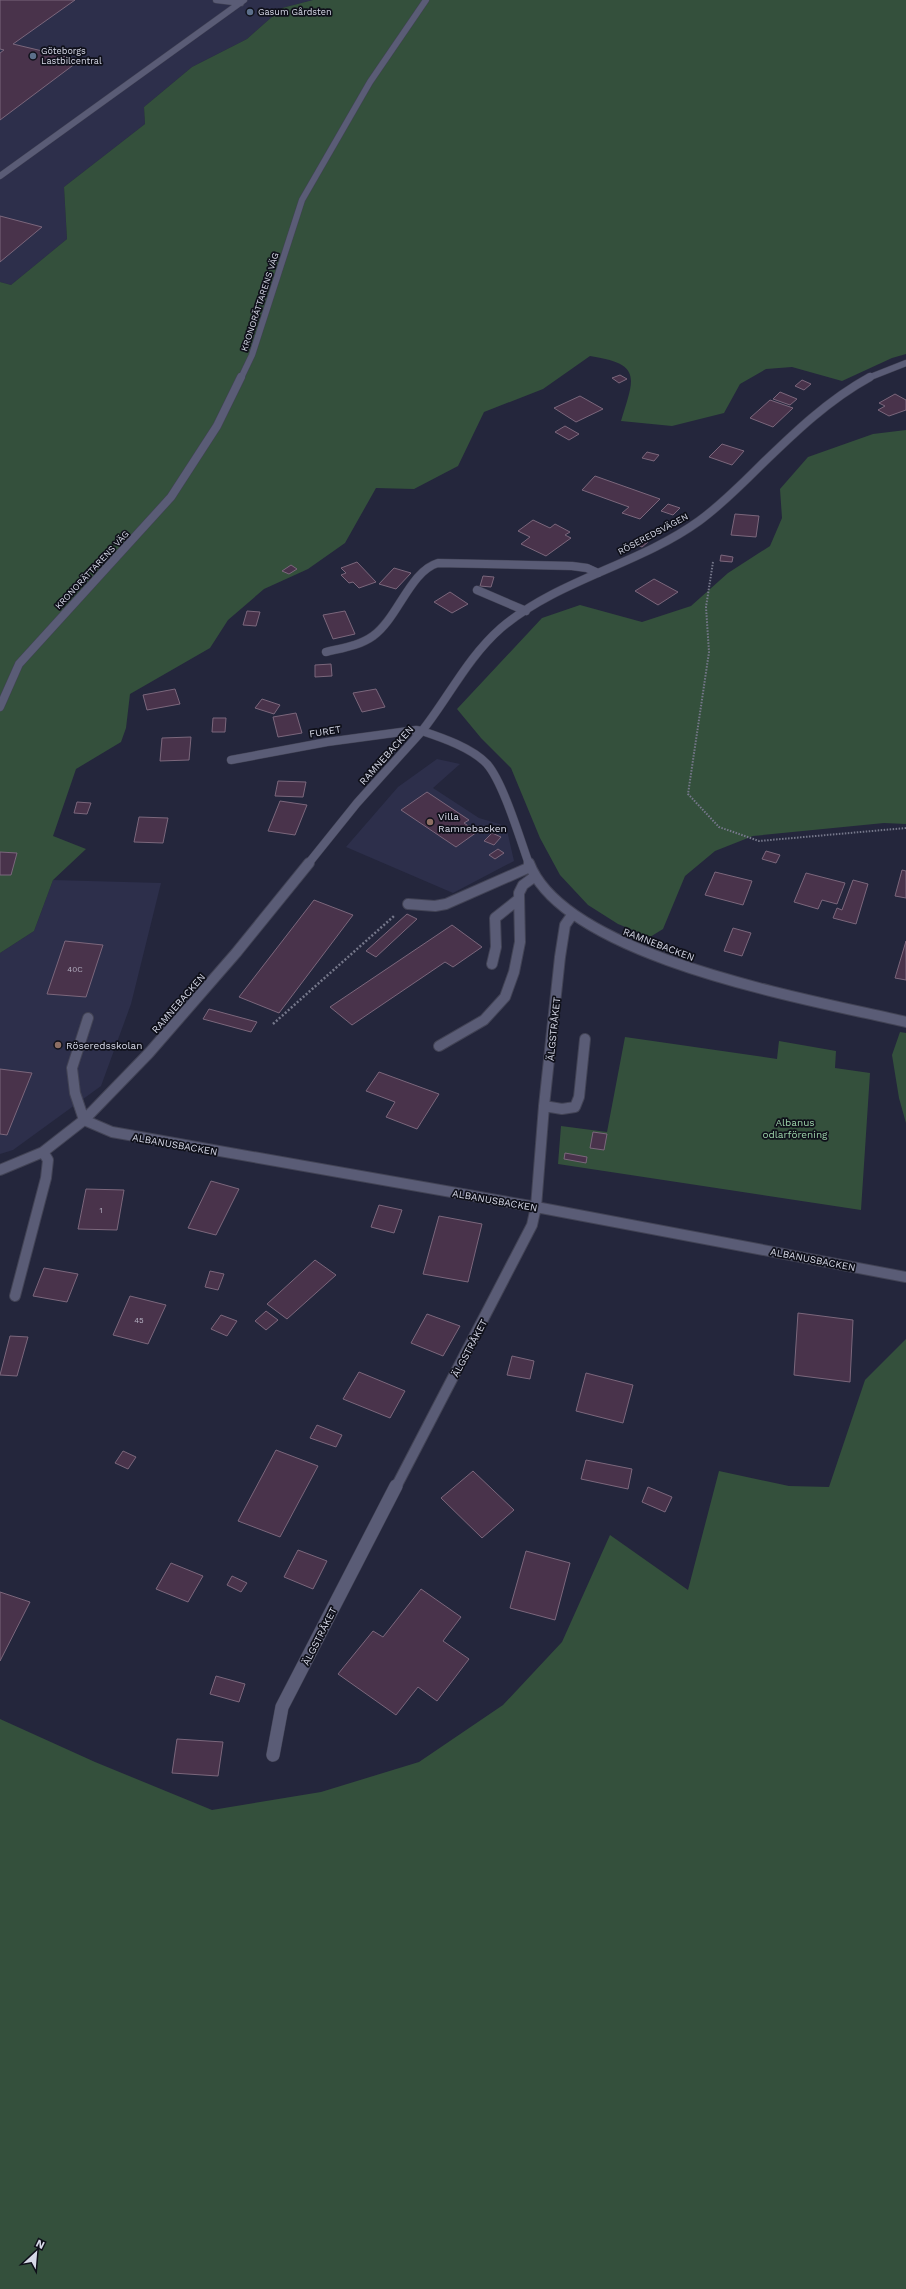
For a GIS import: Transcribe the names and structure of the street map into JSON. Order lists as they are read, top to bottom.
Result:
{
  "streets": {
    "street": [
      "KRONORÄTTARENS VÄG",
      "RÖSEREDSVÄGEN",
      "FURET",
      "RAMNEBACKEN",
      "ÄLGSTRÅKET",
      "ALBANUSBACKEN"
    ]
  },
  "crossings": [
    ["RÖSEREDSVÄGEN", "FURET"],
    ["RÖSEREDSVÄGEN", "RAMNEBACKEN"],
    ["FURET", "RAMNEBACKEN"],
    ["RAMNEBACKEN", "ÄLGSTRÅKET"],
    ["RAMNEBACKEN", "ALBANUSBACKEN"],
    ["ÄLGSTRÅKET", "ALBANUSBACKEN"]
  ],
  "parks": ["Albanus odlarförening"],
  "places": [
    "Gasum Gårdsten",
    "Göteborgs Lastbilcentral",
    "Villa Ramnebacken",
    "Röseredsskolan"
  ],
  "house_numbers": ["40C", "1", "45"],
  "north": "top right"
}
